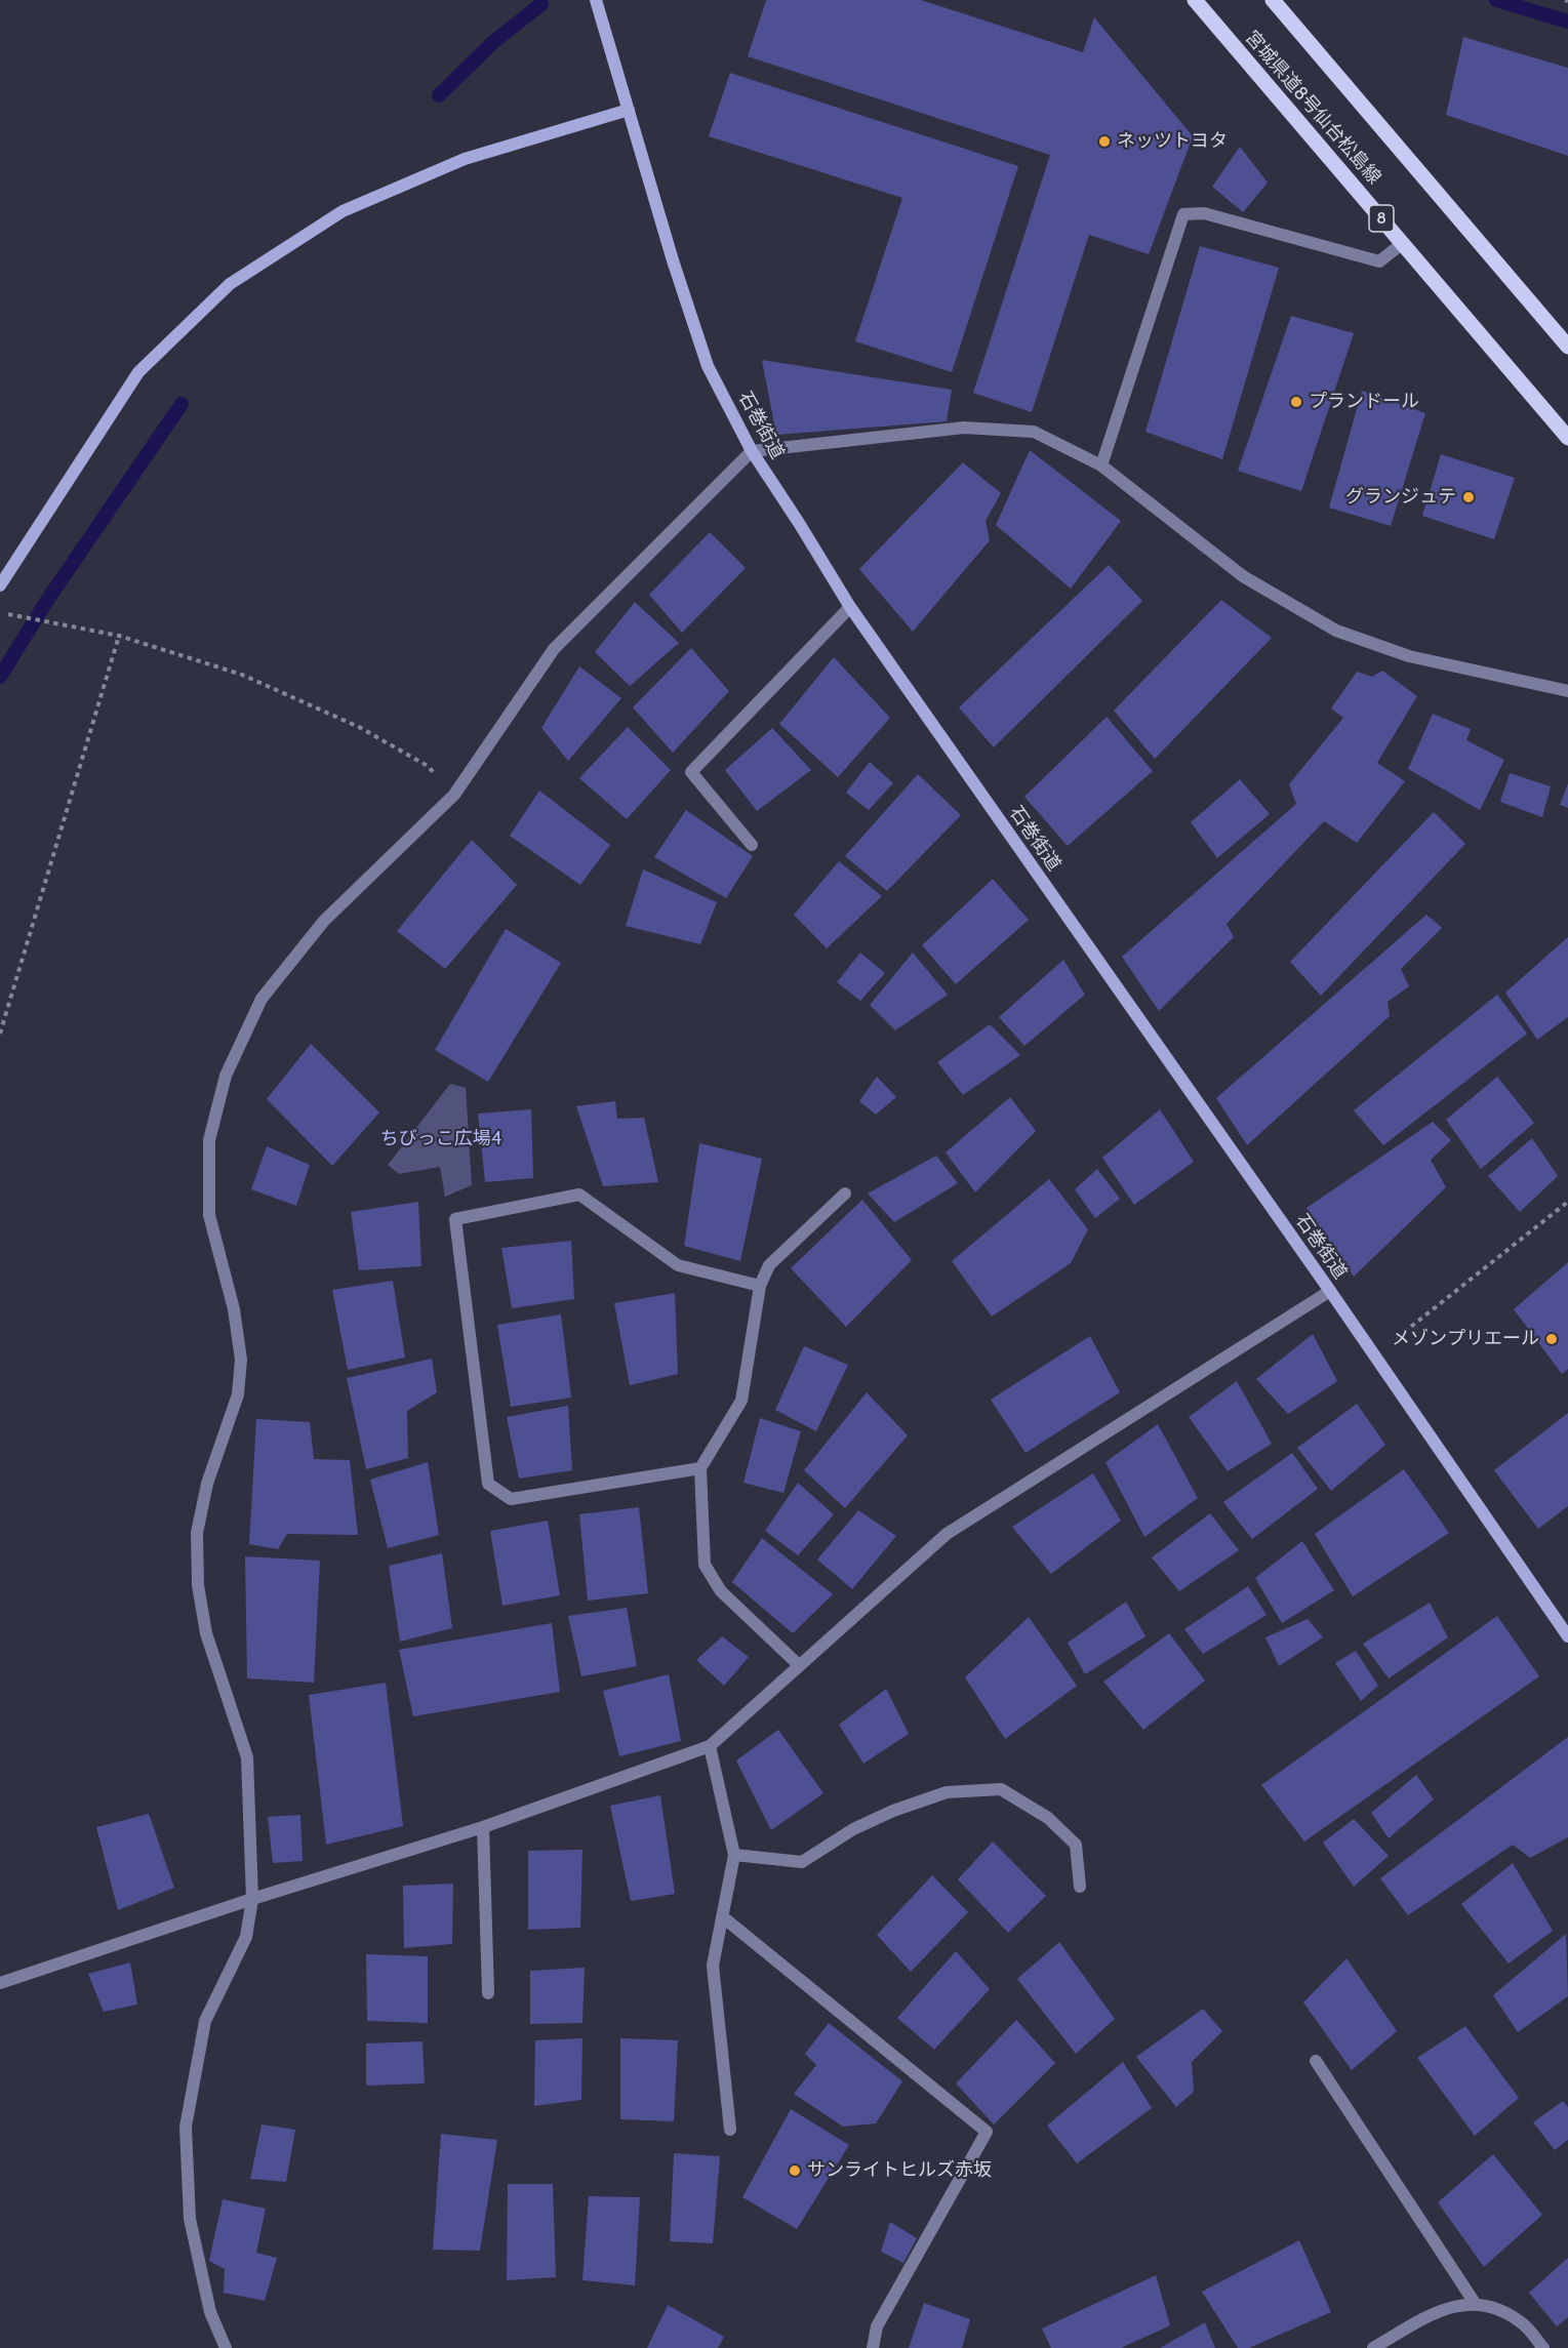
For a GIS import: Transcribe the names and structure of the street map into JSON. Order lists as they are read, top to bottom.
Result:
{
  "streets": {
    "main road": ["宮城県道8号仙台松島線", "8"],
    "street": ["石巻街道"]
  },
  "parks": ["ちびっこ広場4"],
  "places": [
    "ネッツトヨタ",
    "プランドール",
    "グランジュテ",
    "メゾンプリエール",
    "サンライトヒルズ赤坂"
  ]
}
